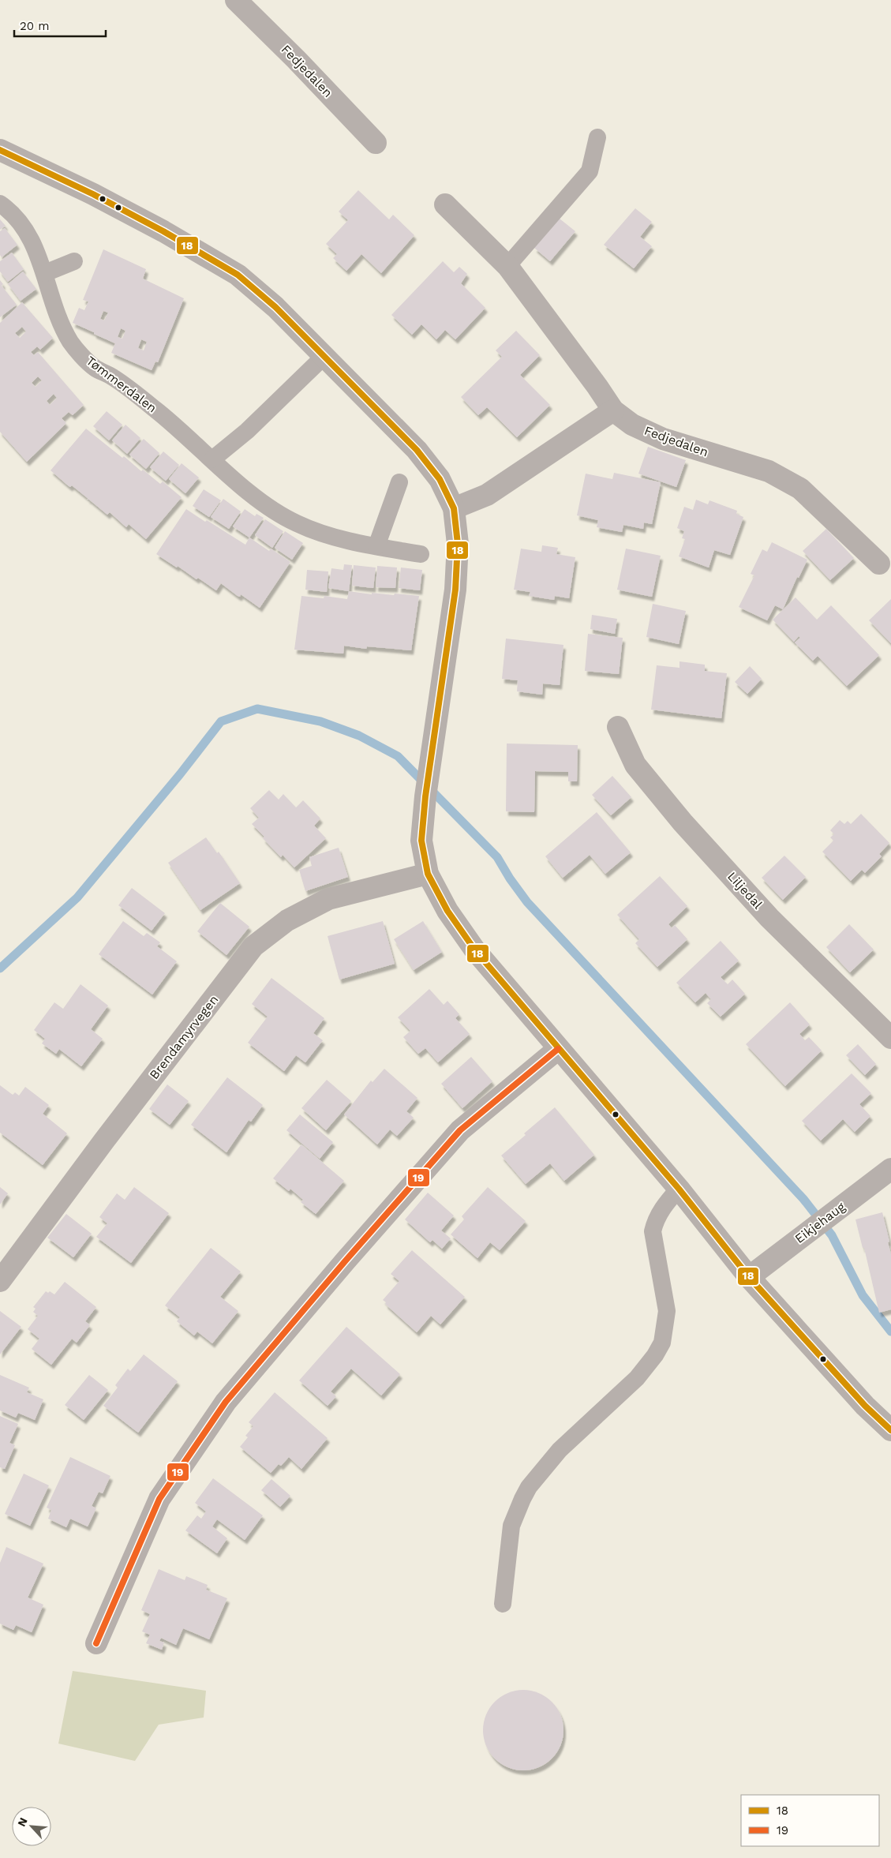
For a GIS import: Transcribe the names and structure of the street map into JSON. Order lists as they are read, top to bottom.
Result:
{
  "streets": {
    "street": [
      "Fedjedalen",
      "Liljedal",
      "Brendamyrvegen",
      "Eikjehaug"
    ],
    "lane": ["Tømmerdalen"]
  },
  "lines": ["transit line 18", "transit line 19"],
  "legend": ["18", "19"],
  "scale_bar": "20 m",
  "north": "top left"
}
